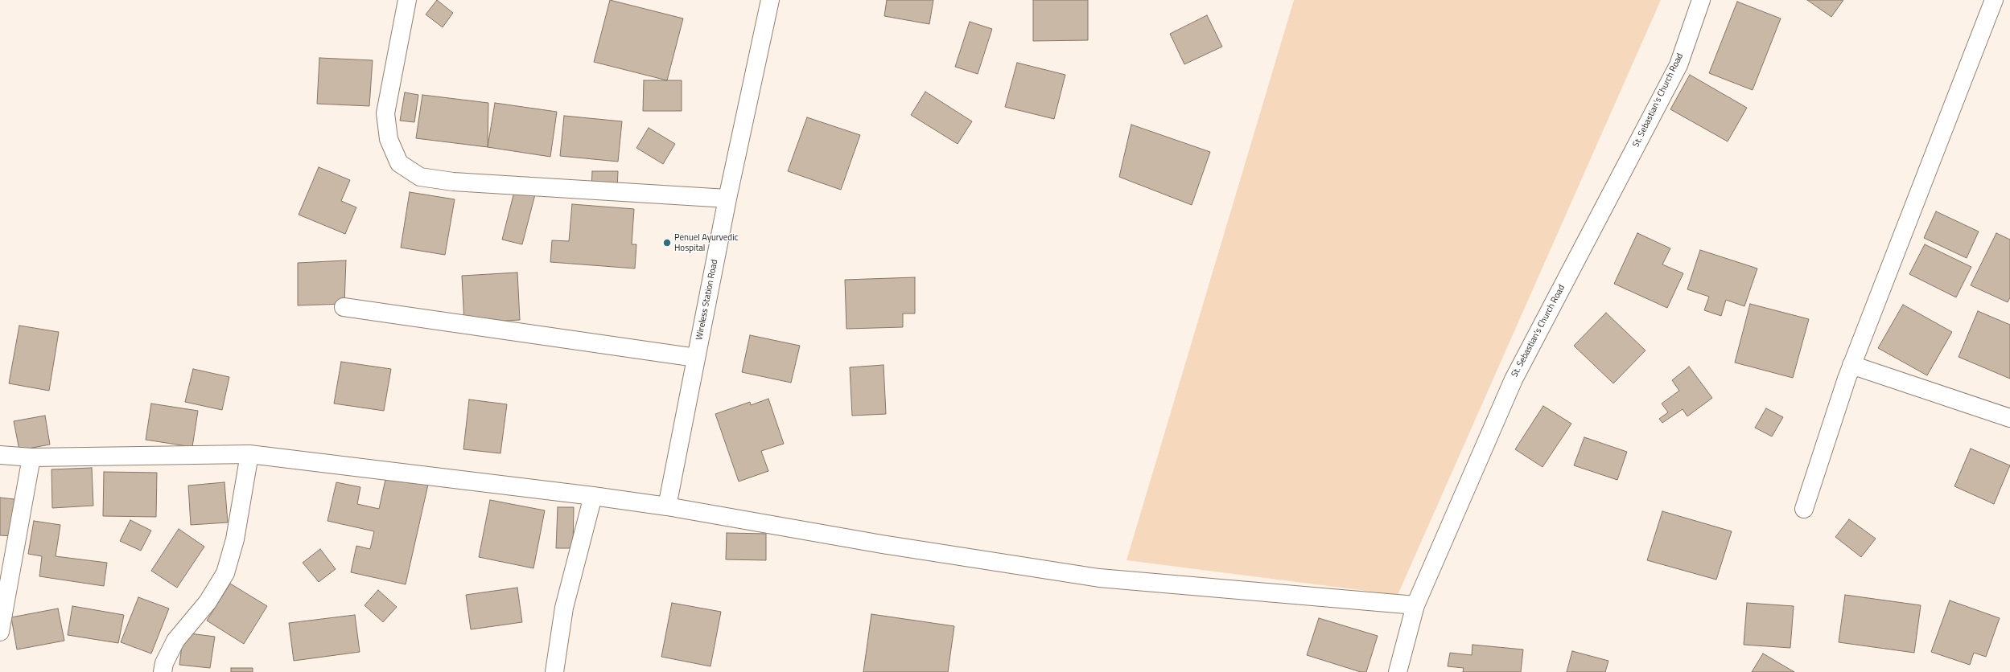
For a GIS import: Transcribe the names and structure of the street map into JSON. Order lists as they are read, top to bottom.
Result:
{
  "streets": {
    "street": ["St. Sebastian's Church Road", "Wireless Station Road"]
  },
  "places": ["Penuel Ayurvedic Hospital"]
}
